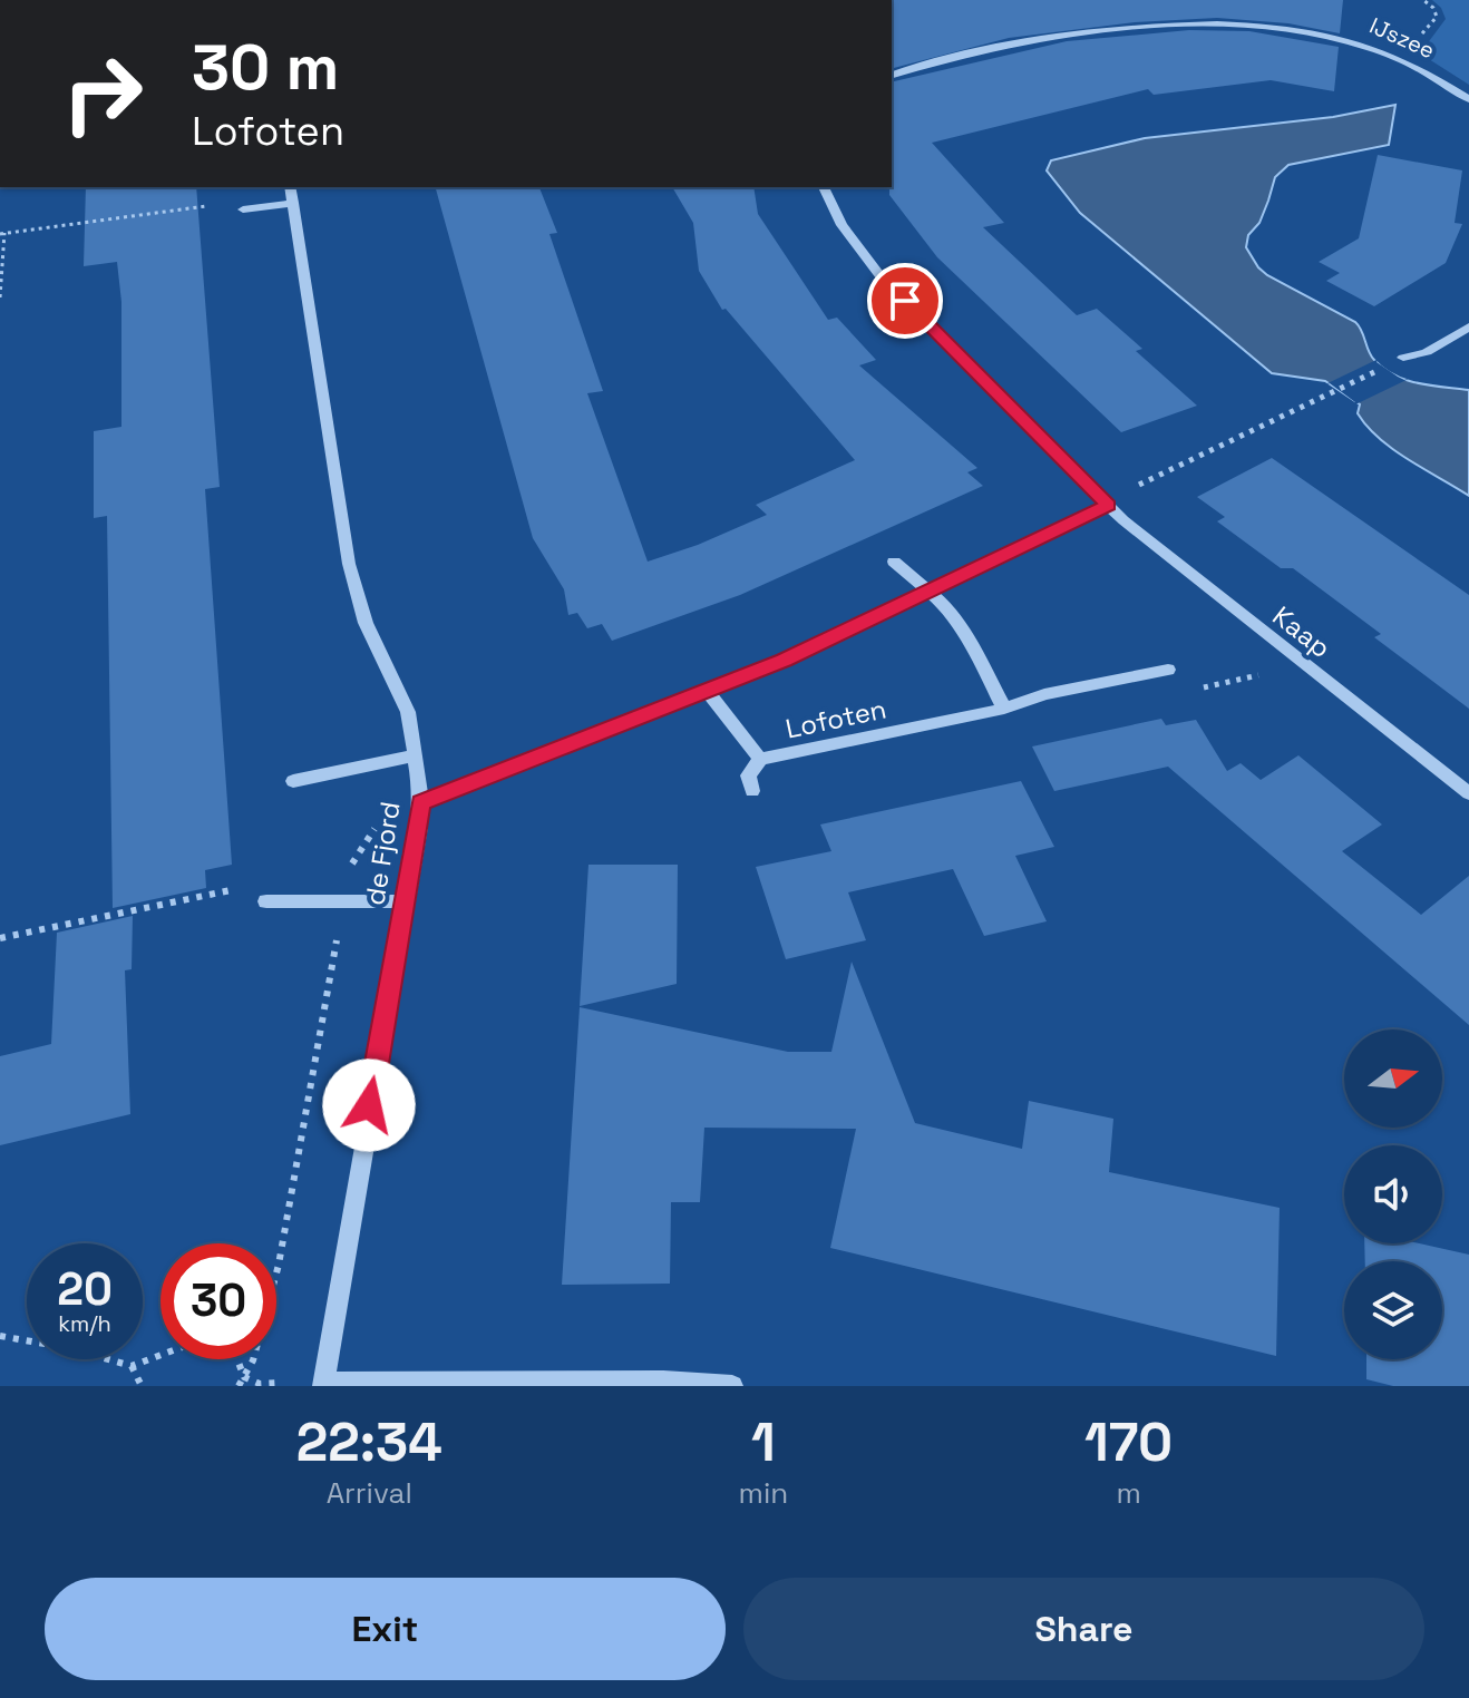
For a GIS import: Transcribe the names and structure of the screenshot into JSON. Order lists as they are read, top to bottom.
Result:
{
  "streets": {
    "street": [
      "IJszee",
      "Kaap",
      "Lofoten",
      "de Fjord"
    ]
  },
  "north": "right",
  "page": {
    "turn": ["30 m", "Lofoten"],
    "speed": "20 km/h",
    "limit": "30",
    "eta": [
      "22:34",
      "Arrival",
      "1",
      "min",
      "170",
      "m"
    ],
    "buttons": ["Exit", "Share"]
  }
}
